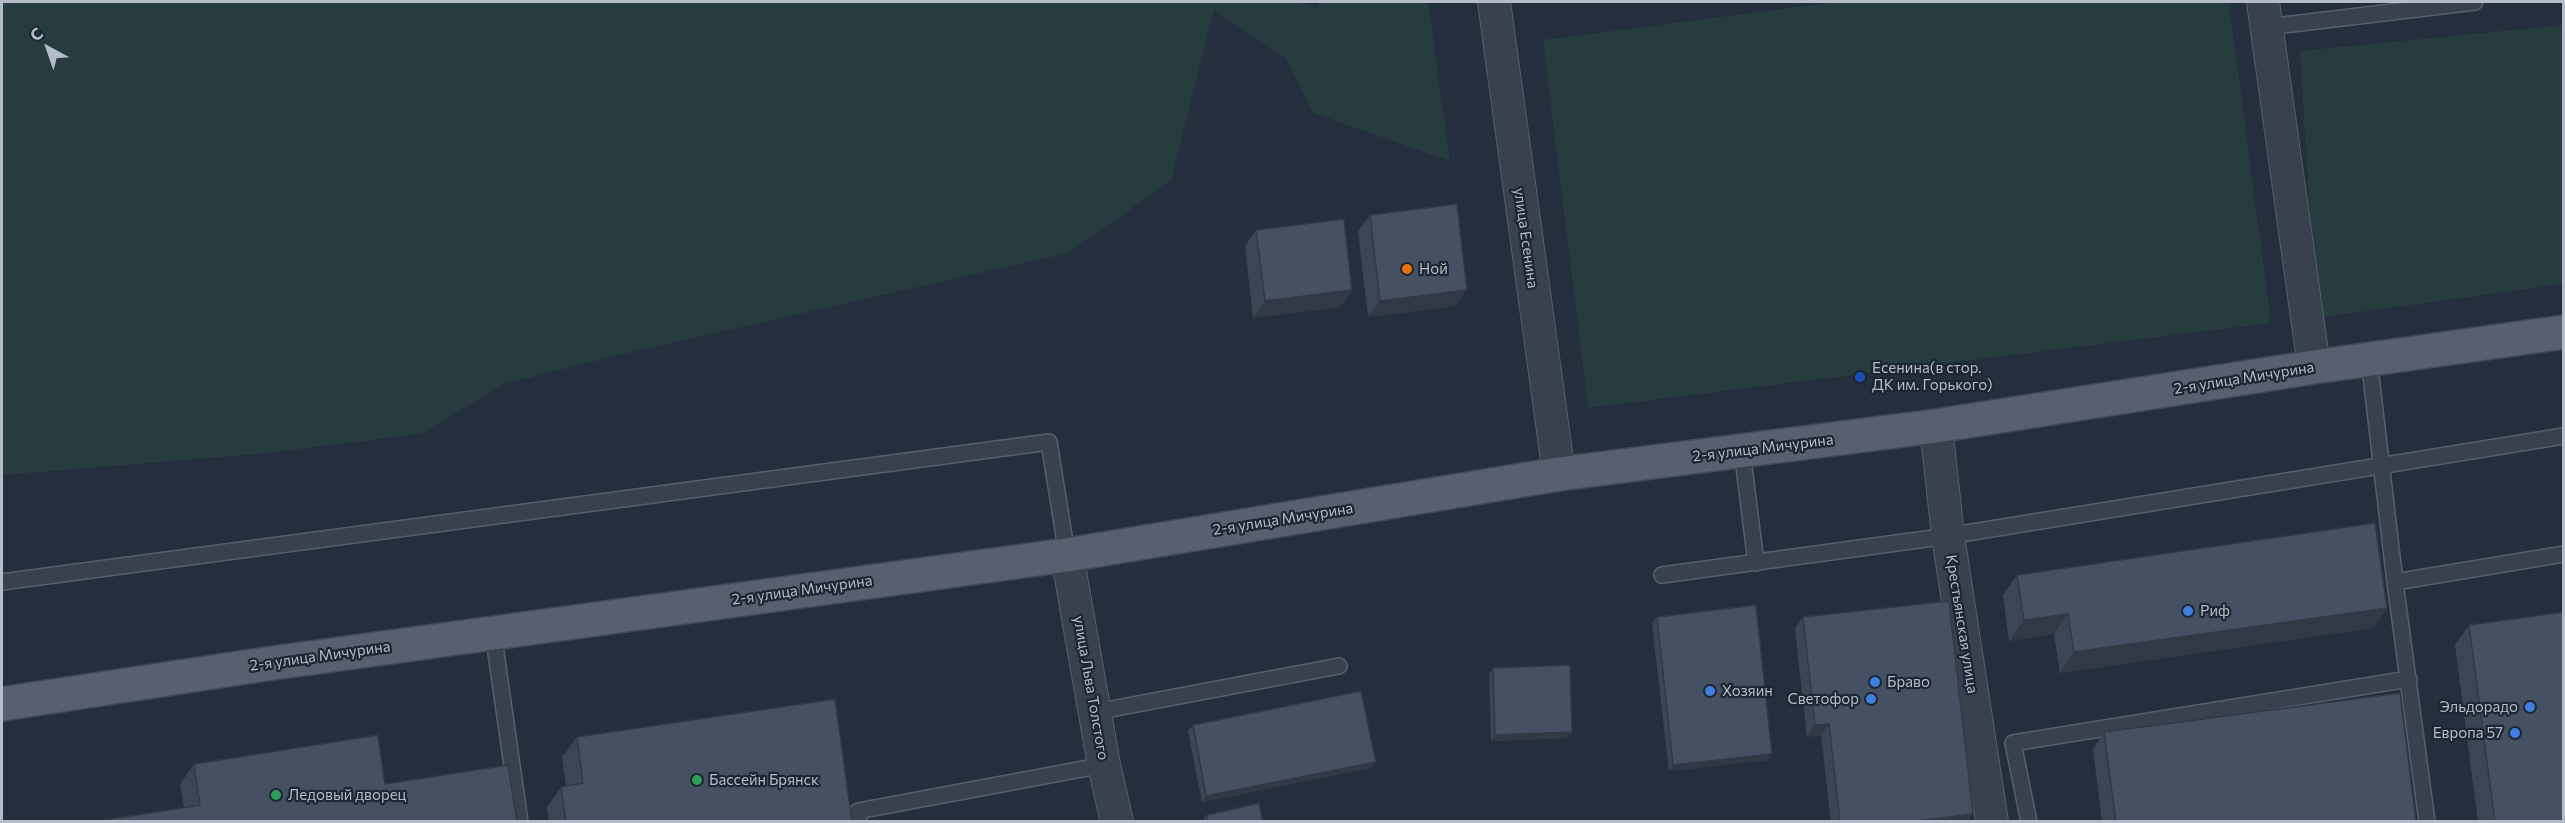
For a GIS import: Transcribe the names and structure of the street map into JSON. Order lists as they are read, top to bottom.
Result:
{
  "streets": {
    "main road": ["2-я улица Мичурина"],
    "street": ["улица Есенина", "Крестьянская улица", "улица Льва Толстого"]
  },
  "crossings": [
    ["улица Есенина", "2-я улица Мичурина"],
    ["2-я улица Мичурина", "Крестьянская улица"],
    ["2-я улица Мичурина", "улица Льва Толстого"]
  ],
  "places": [
    "Ной",
    "Есенина(в стор. ДК им. Горького)",
    "Риф",
    "Браво",
    "Хозяин",
    "Светофор",
    "Эльдорадо",
    "Европа 57",
    "Бассейн Брянск",
    "Ледовый дворец"
  ],
  "north": "top left"
}
